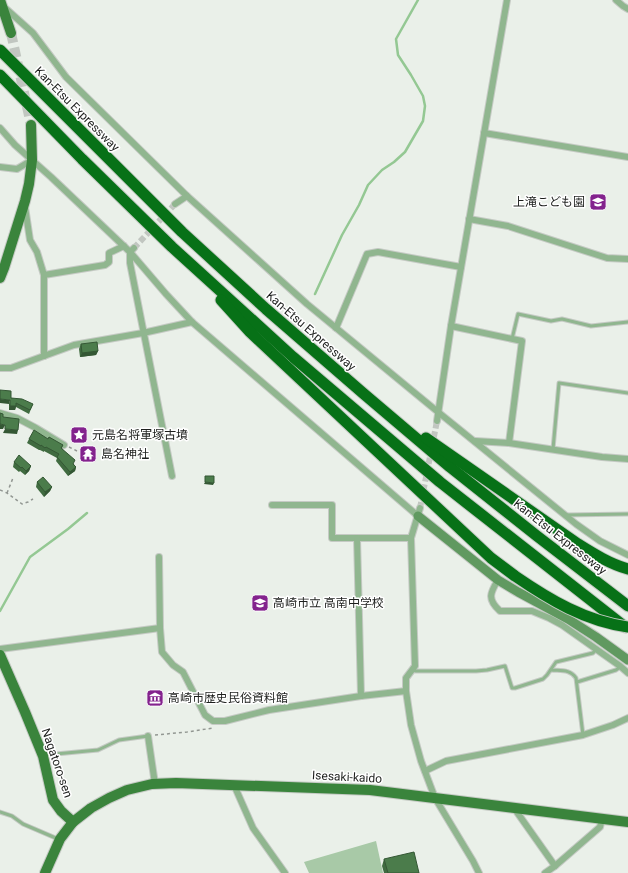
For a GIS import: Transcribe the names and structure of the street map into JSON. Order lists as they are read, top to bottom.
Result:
{
  "streets": {
    "highway": ["Kan-Etsu Expressway"],
    "main road": ["Nagatoro-sen", "Isesaki-kaido"]
  },
  "crossings": [
    ["Nagatoro-sen", "Isesaki-kaido"]
  ],
  "places": {
    "school or university": ["上滝こども園", "高崎市立 高南中学校"],
    "place": ["元島名将軍塚古墳"],
    "temple": ["島名神社"],
    "museum": ["高崎市歴史民俗資料館"]
  }
}
